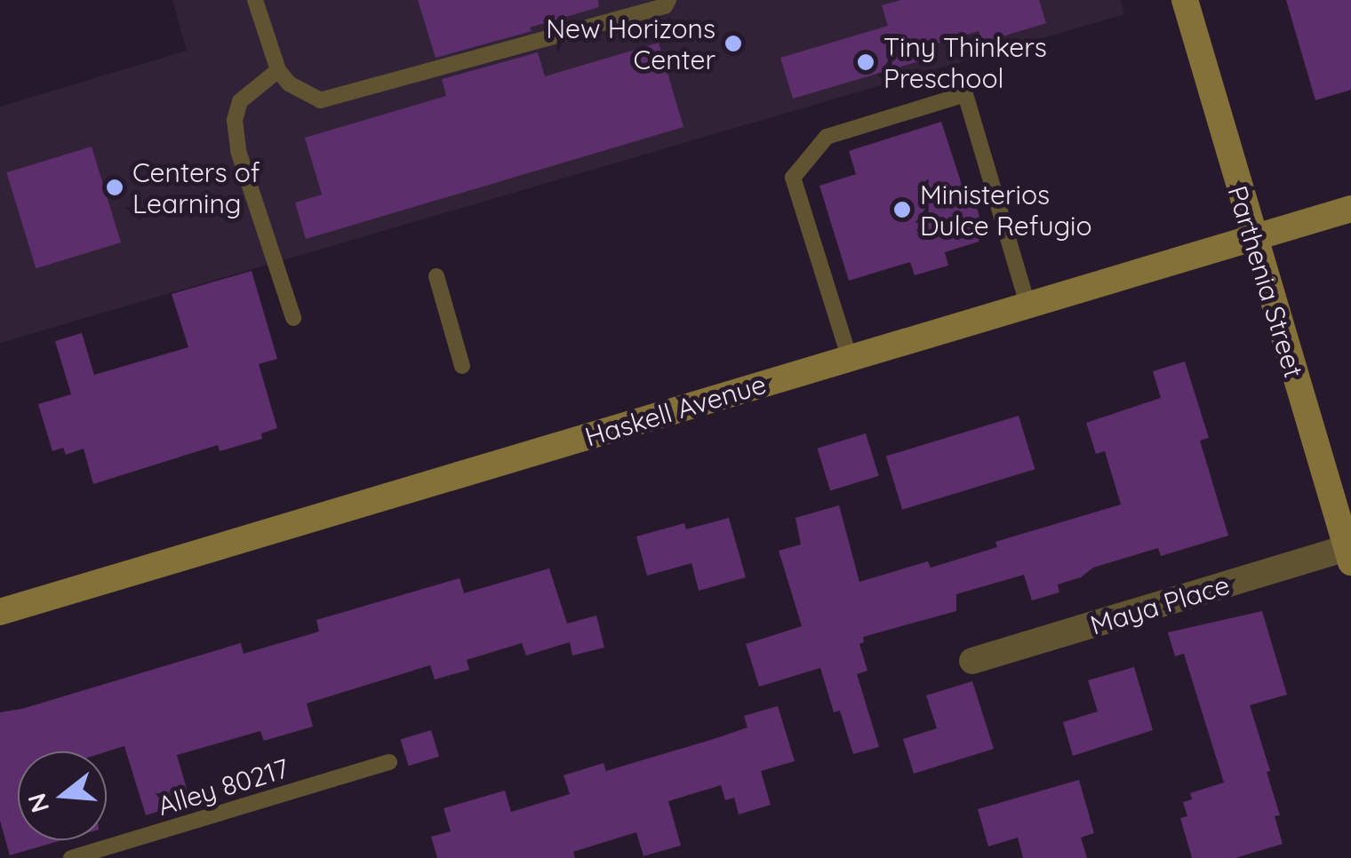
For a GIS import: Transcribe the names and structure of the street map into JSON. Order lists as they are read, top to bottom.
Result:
{
  "streets": {
    "main road": ["Parthenia Street", "Haskell Avenue"],
    "street": ["Maya Place"],
    "lane": ["Alley 80217"]
  },
  "crossings": [
    ["Parthenia Street", "Haskell Avenue"],
    ["Parthenia Street", "Maya Place"]
  ],
  "places": [
    "New Horizons Center",
    "Tiny Thinkers Preschool",
    "Centers of Learning",
    "Ministerios Dulce Refugio"
  ],
  "north": "left"
}
